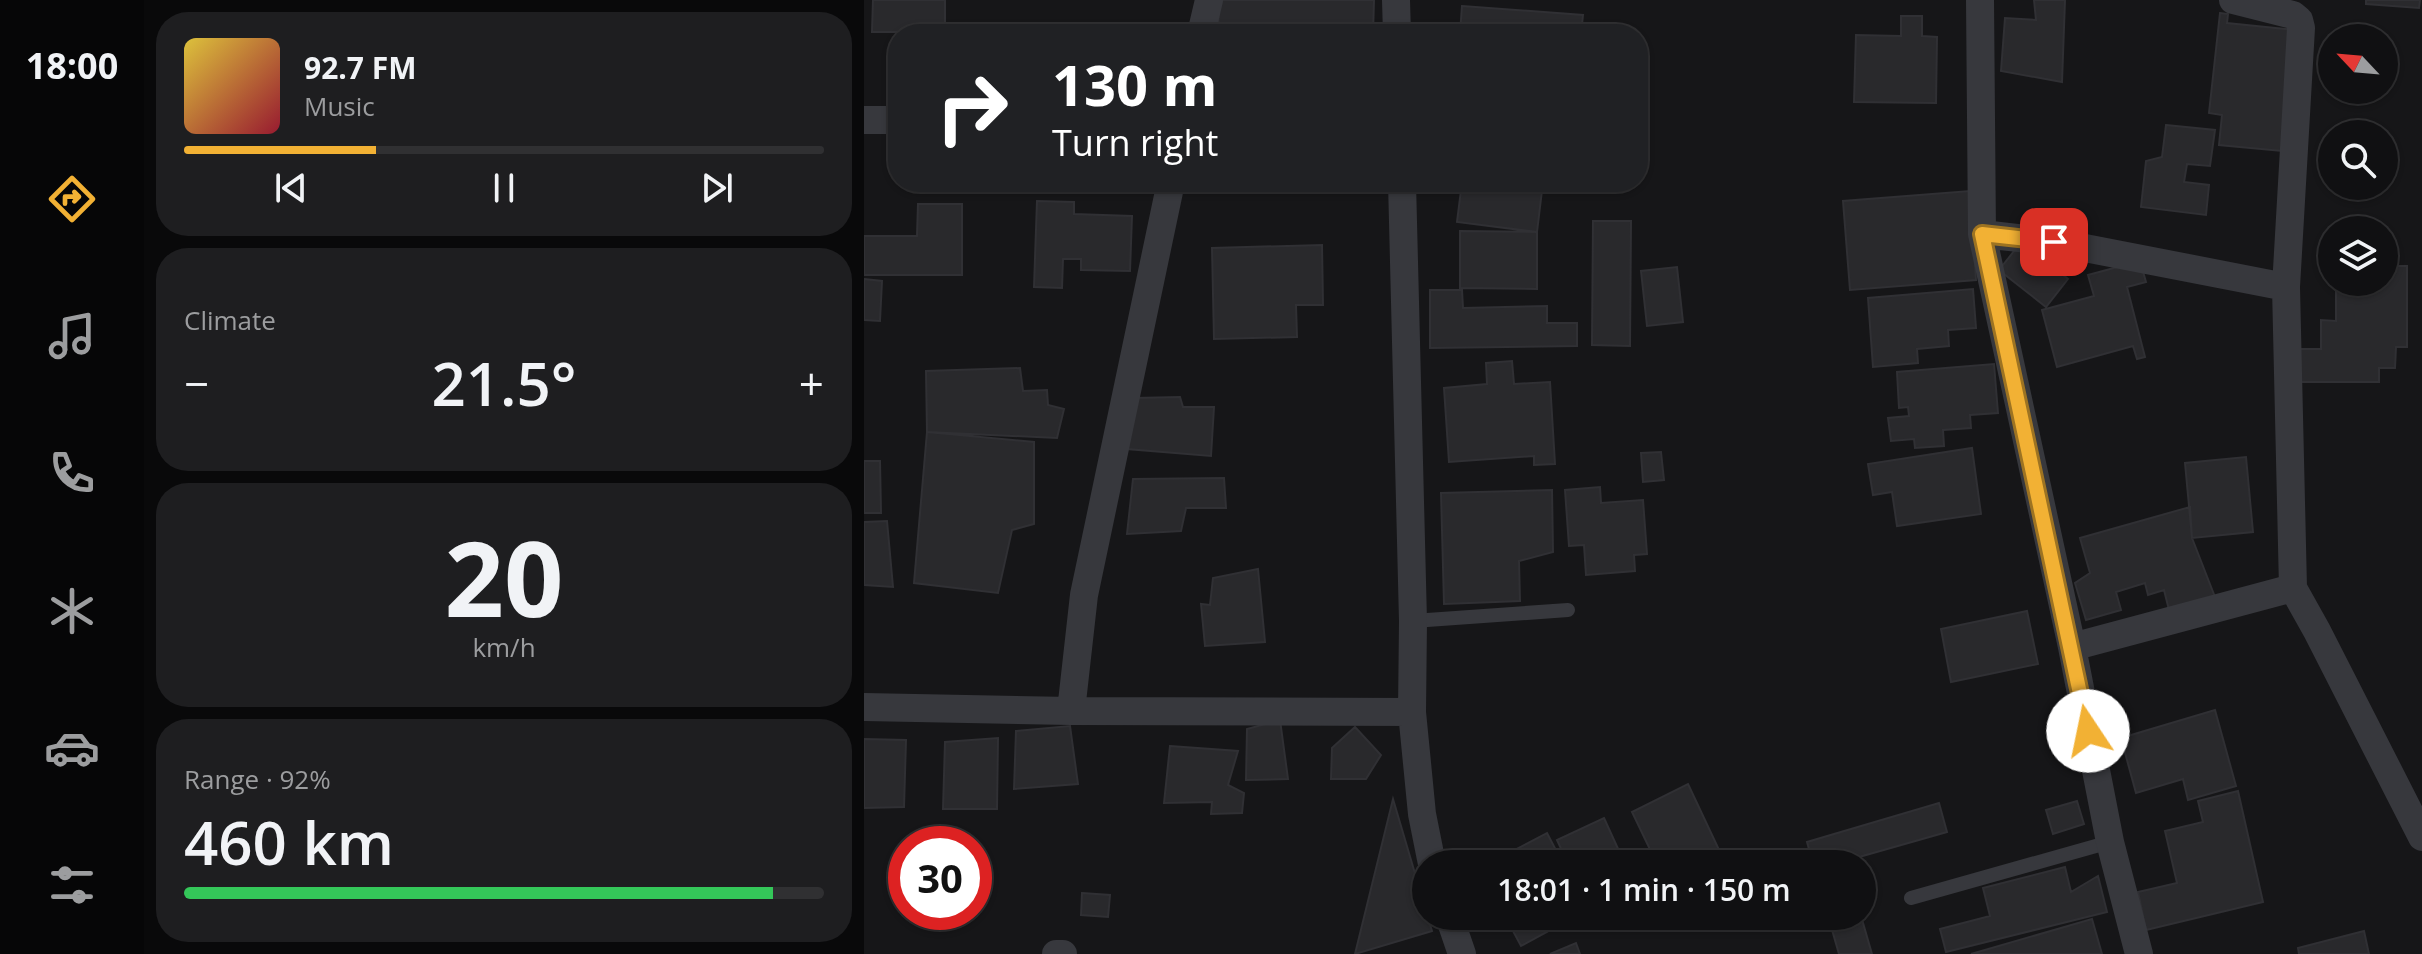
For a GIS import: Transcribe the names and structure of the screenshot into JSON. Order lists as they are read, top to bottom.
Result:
{
  "north": "top left",
  "page": {
    "tabs": "18:00",
    "turn": ["130 m", "Turn right"],
    "song": ["92.7 FM", "Music"],
    "tile": [
      "Climate",
      ["20", "km/h"],
      ["Range · 92%", "460 km"]
    ],
    "heat": ["−", "21.5°", "+"],
    "limit": "30",
    "trip": "18:01 · 1 min · 150 m"
  }
}
